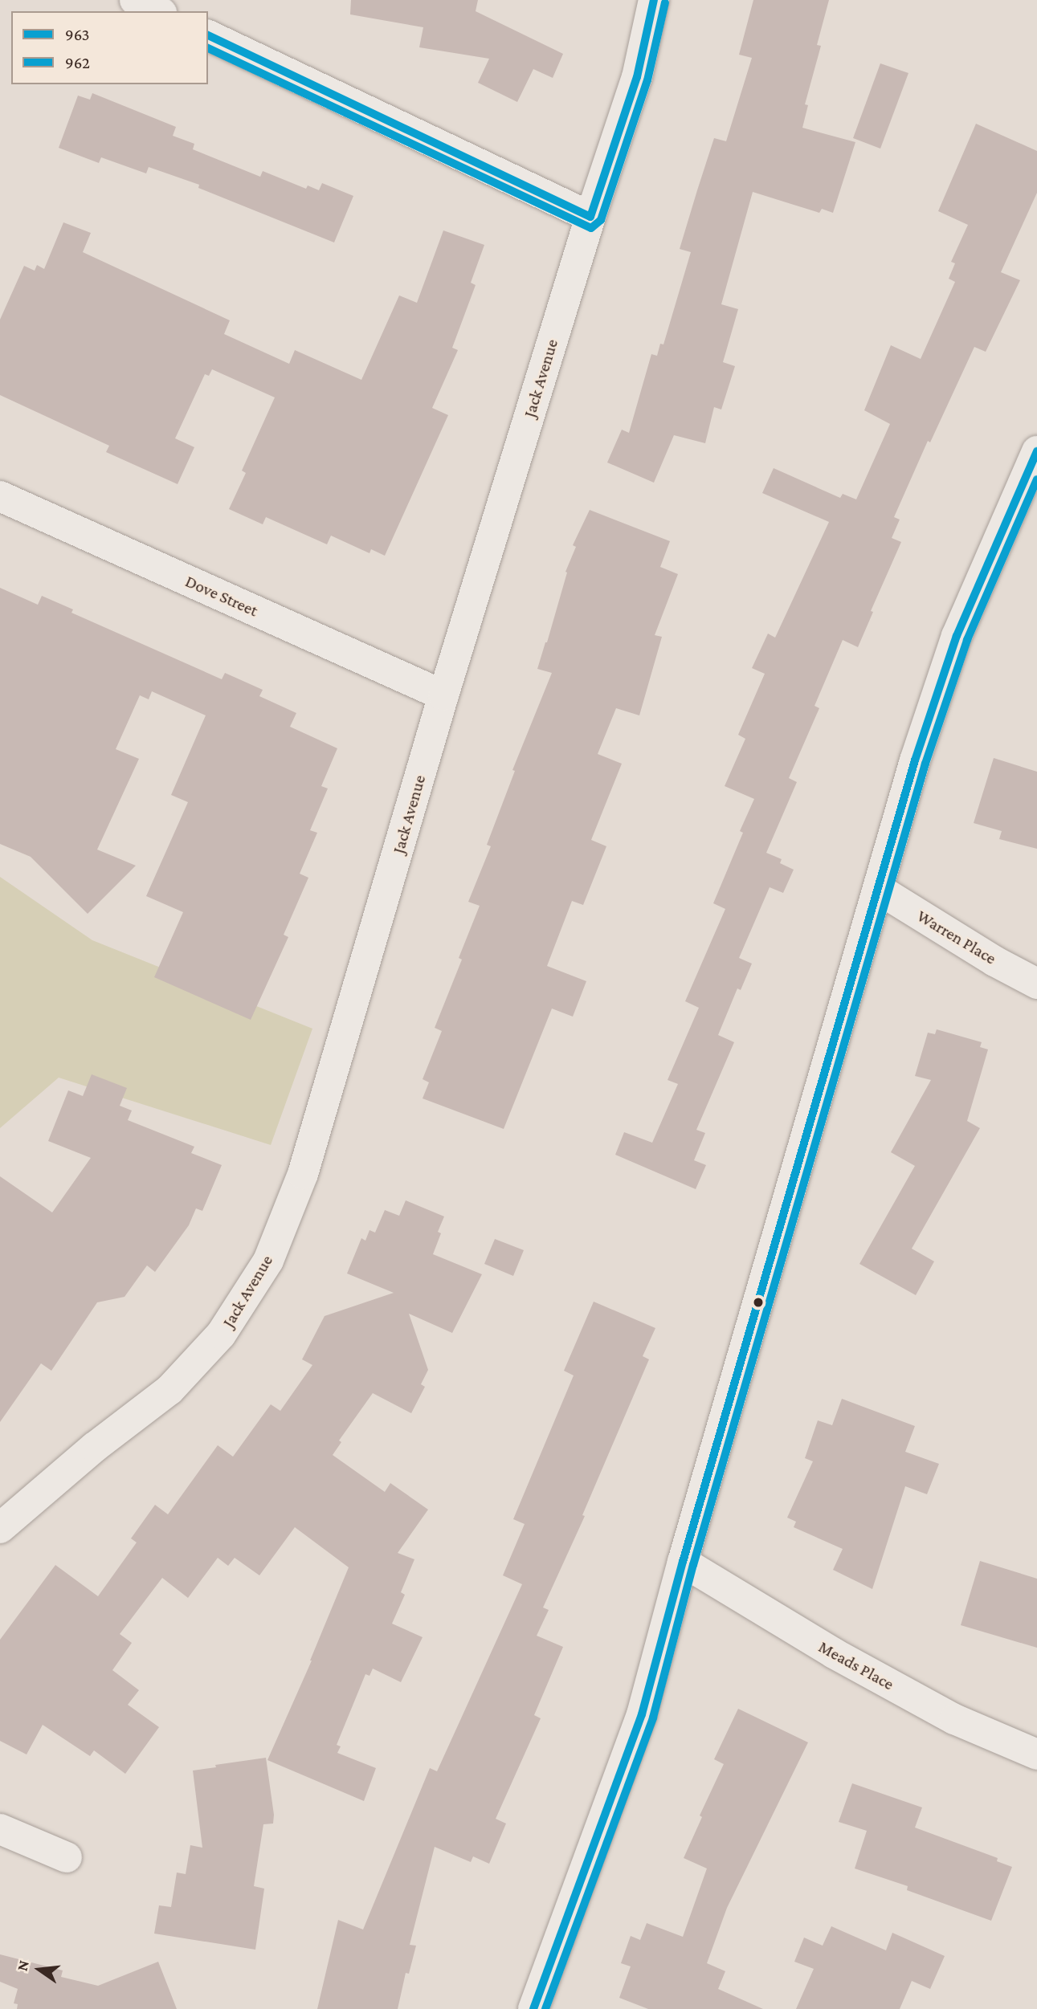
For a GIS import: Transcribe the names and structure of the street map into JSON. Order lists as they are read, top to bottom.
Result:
{
  "streets": {
    "street": [
      "Jack Avenue",
      "Dove Street",
      "Warren Place",
      "Meads Place"
    ]
  },
  "crossings": [
    ["Jack Avenue", "Dove Street"]
  ],
  "lines": ["transit line 963", "transit line 962"],
  "legend": ["963", "962"],
  "north": "left"
}
